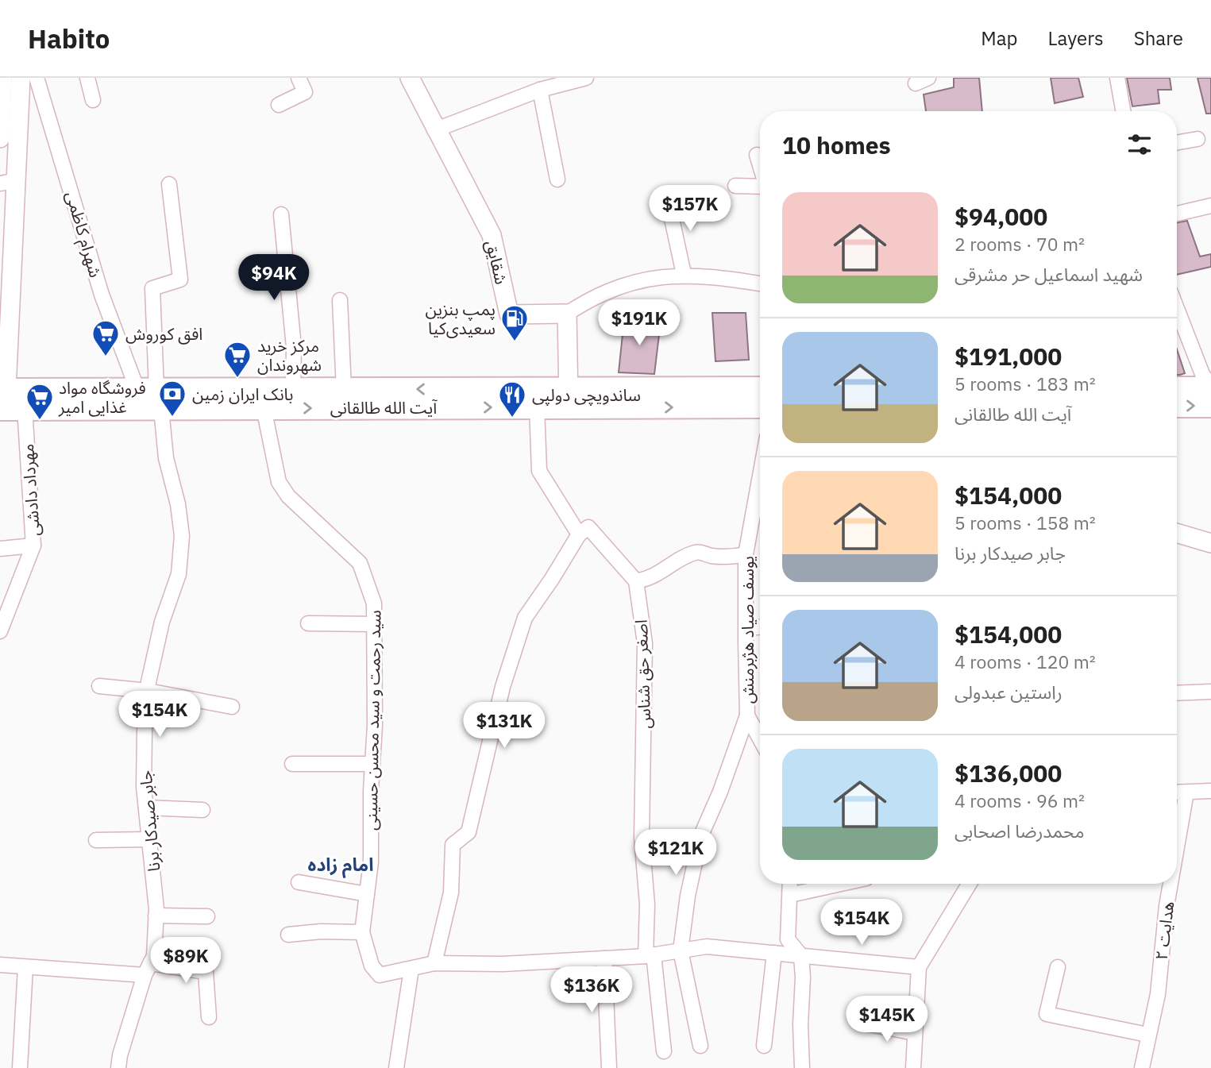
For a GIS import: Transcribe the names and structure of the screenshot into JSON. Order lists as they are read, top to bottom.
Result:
{
  "streets": {
    "main road": ["آیت الله طالقانی"],
    "street": [
      "شهرام کاظمی",
      "شقایق",
      "مهرداد دادشی",
      "یوسف صیاد هژبرمنش",
      "اصغر حق شناس",
      "سید رحمت و سید محسن حسینی",
      "جابر صیدکار برنا",
      "هدایت ۲"
    ]
  },
  "crossings": [
    ["شهرام کاظمی", "آیت الله طالقانی"],
    ["شهرام کاظمی", "جابر صیدکار برنا"],
    ["آیت الله طالقانی", "مهرداد دادشی"],
    ["آیت الله طالقانی", "سید رحمت و سید محسن حسینی"],
    ["آیت الله طالقانی", "جابر صیدکار برنا"],
    ["اصغر حق شناس", "سید رحمت و سید محسن حسینی"]
  ],
  "districts": ["امام زاده"],
  "places": {
    "fuel station": ["پمپ بنزین سعیدی‌کیا"],
    "supermarket": ["افق کوروش", "مرکز خرید شهروندان", "فروشگاه مواد غذایی امیر"],
    "bank": ["بانک ایران زمین"],
    "restaurant": ["ساندویچی دولپی"]
  },
  "page": {
    "header": "Habito",
    "nav": ["Map", "Layers", "Share"],
    "heading": "10 homes",
    "list": [
      {
        "name": "$94,000",
        "note": "2 rooms · 70 m² · شهید اسماعیل حر مشرقی"
      },
      {
        "name": "$191,000",
        "note": "5 rooms · 183 m² · آیت الله طالقانی"
      },
      {
        "name": "$154,000",
        "note": "5 rooms · 158 m² · جابر صیدکار برنا"
      },
      {
        "name": "$154,000",
        "note": "4 rooms · 120 m² · راستین عبدولی"
      },
      {
        "name": "$136,000",
        "note": "4 rooms · 96 m² · محمدرضا اصحابی"
      }
    ],
    "price": [
      "$157K",
      "$94K",
      "$191K",
      "$154K",
      "$131K",
      "$121K",
      "$154K",
      "$89K",
      "$136K",
      "$145K"
    ]
  }
}
